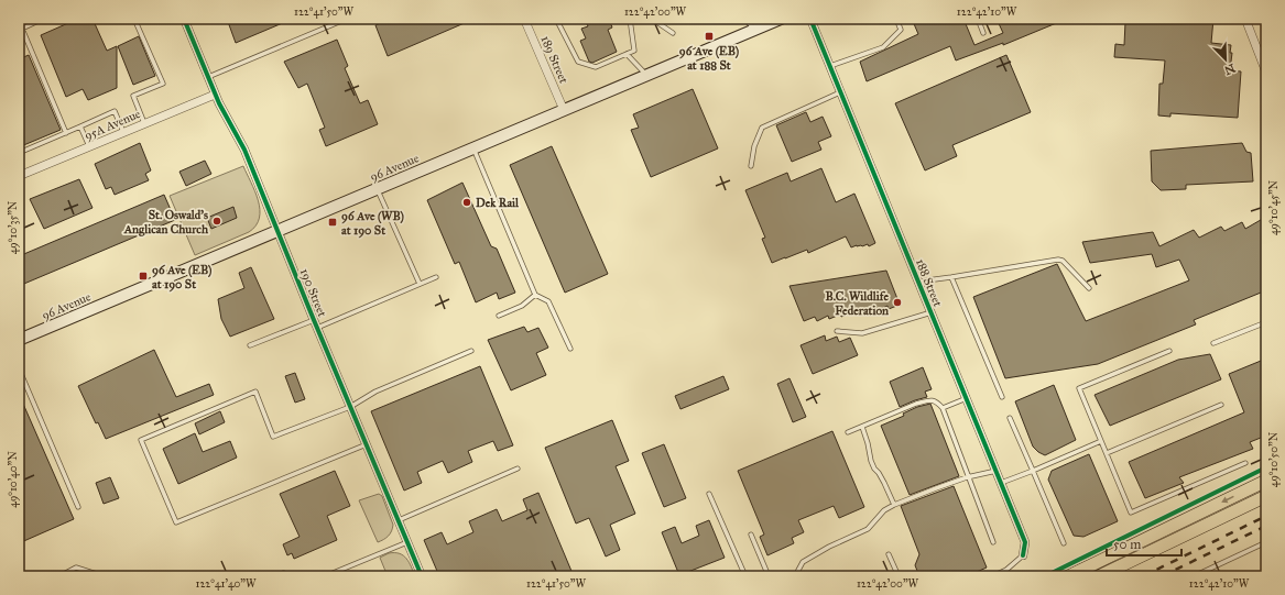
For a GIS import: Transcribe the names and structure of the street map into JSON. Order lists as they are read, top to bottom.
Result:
{
  "streets": {
    "main road": ["96 Avenue"],
    "street": [
      "189 Street",
      "95A Avenue",
      "188 Street",
      "190 Street"
    ]
  },
  "crossings": [
    ["189 Street", "96 Avenue"],
    ["95A Avenue", "190 Street"],
    ["96 Avenue", "190 Street"]
  ],
  "places": {
    "transit": ["96 Ave (EB) at 188 St", "96 Ave (WB) at 190 St", "96 Ave (EB) at 190 St"],
    "other": ["Dek Rail", "St. Oswald's Anglican Church", "B.C. Wildlife Federation"]
  },
  "scale_bar": "50 m",
  "north": "bottom right",
  "coordinates": [
    "122°41'50\"W",
    "122°42'00\"W",
    "122°42'10\"W",
    "49°10'45\"N",
    "49°10'35\"N",
    "49°10'50\"N",
    "49°10'40\"N",
    "122°41'40\"W"
  ]
}
